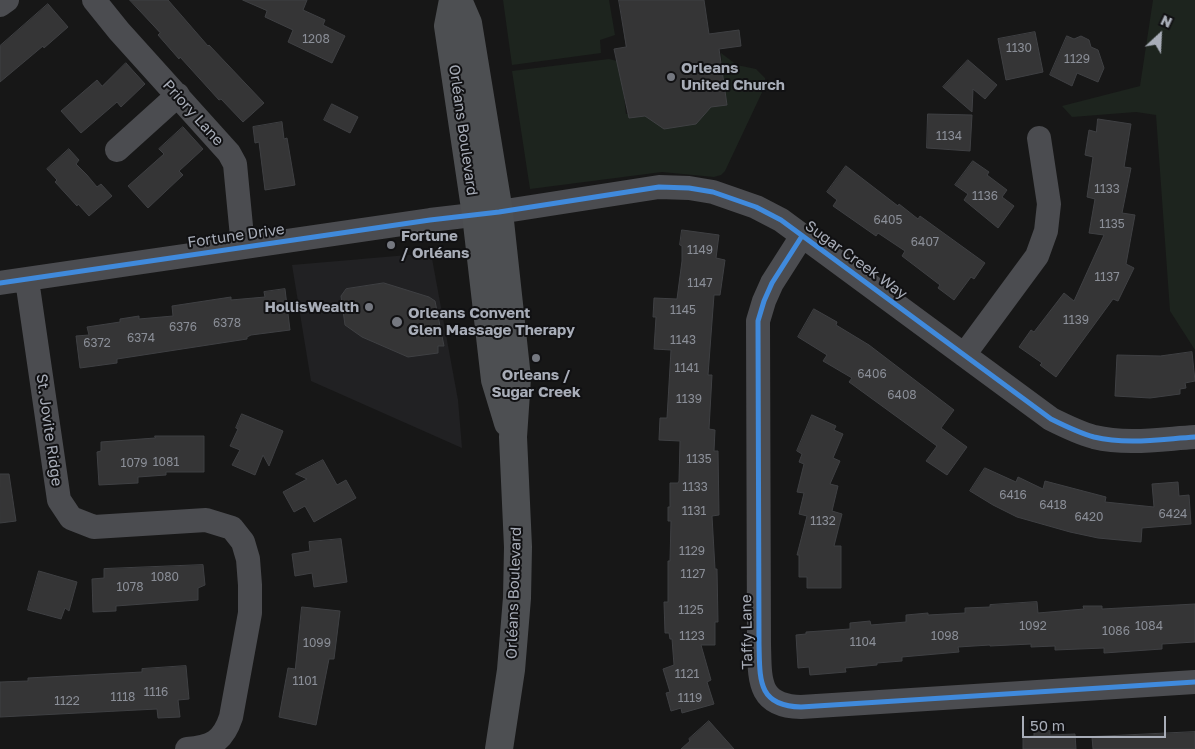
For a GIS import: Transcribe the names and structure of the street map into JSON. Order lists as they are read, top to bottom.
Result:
{
  "streets": {
    "main road": ["Orléans Boulevard"],
    "street": [
      "Priory Lane",
      "Fortune Drive",
      "Sugar Creek Way",
      "St. Jovite Ridge",
      "Taffy Lane"
    ]
  },
  "crossings": [
    ["Priory Lane", "Fortune Drive"],
    ["Orléans Boulevard", "Fortune Drive"],
    ["Orléans Boulevard", "Sugar Creek Way"],
    ["Fortune Drive", "Sugar Creek Way"],
    ["Fortune Drive", "St. Jovite Ridge"],
    ["Sugar Creek Way", "Taffy Lane"]
  ],
  "places": [
    "Orleans United Church",
    "Fortune / Orléans",
    "HollisWealth",
    "Orleans Convent Glen Massage Therapy",
    "Orleans / Sugar Creek"
  ],
  "house_numbers": [
    "1208",
    "1130",
    "1129",
    "1134",
    "1133",
    "1136",
    "6405",
    "1135",
    "6407",
    "1149",
    "1137",
    "1147",
    "1145",
    "1139",
    "6378",
    "6376",
    "6374",
    "1143",
    "6372",
    "1141",
    "6406",
    "6408",
    "1139",
    "1135",
    "1081",
    "1079",
    "1133",
    "6416",
    "6418",
    "1131",
    "6424",
    "6420",
    "1132",
    "1129",
    "1127",
    "1080",
    "1078",
    "1125",
    "1092",
    "1084",
    "1086",
    "1123",
    "1098",
    "1104",
    "1099",
    "1121",
    "1101",
    "1116",
    "1118",
    "1119",
    "1122"
  ],
  "scale_bar": "50 m",
  "north": "top right"
}
